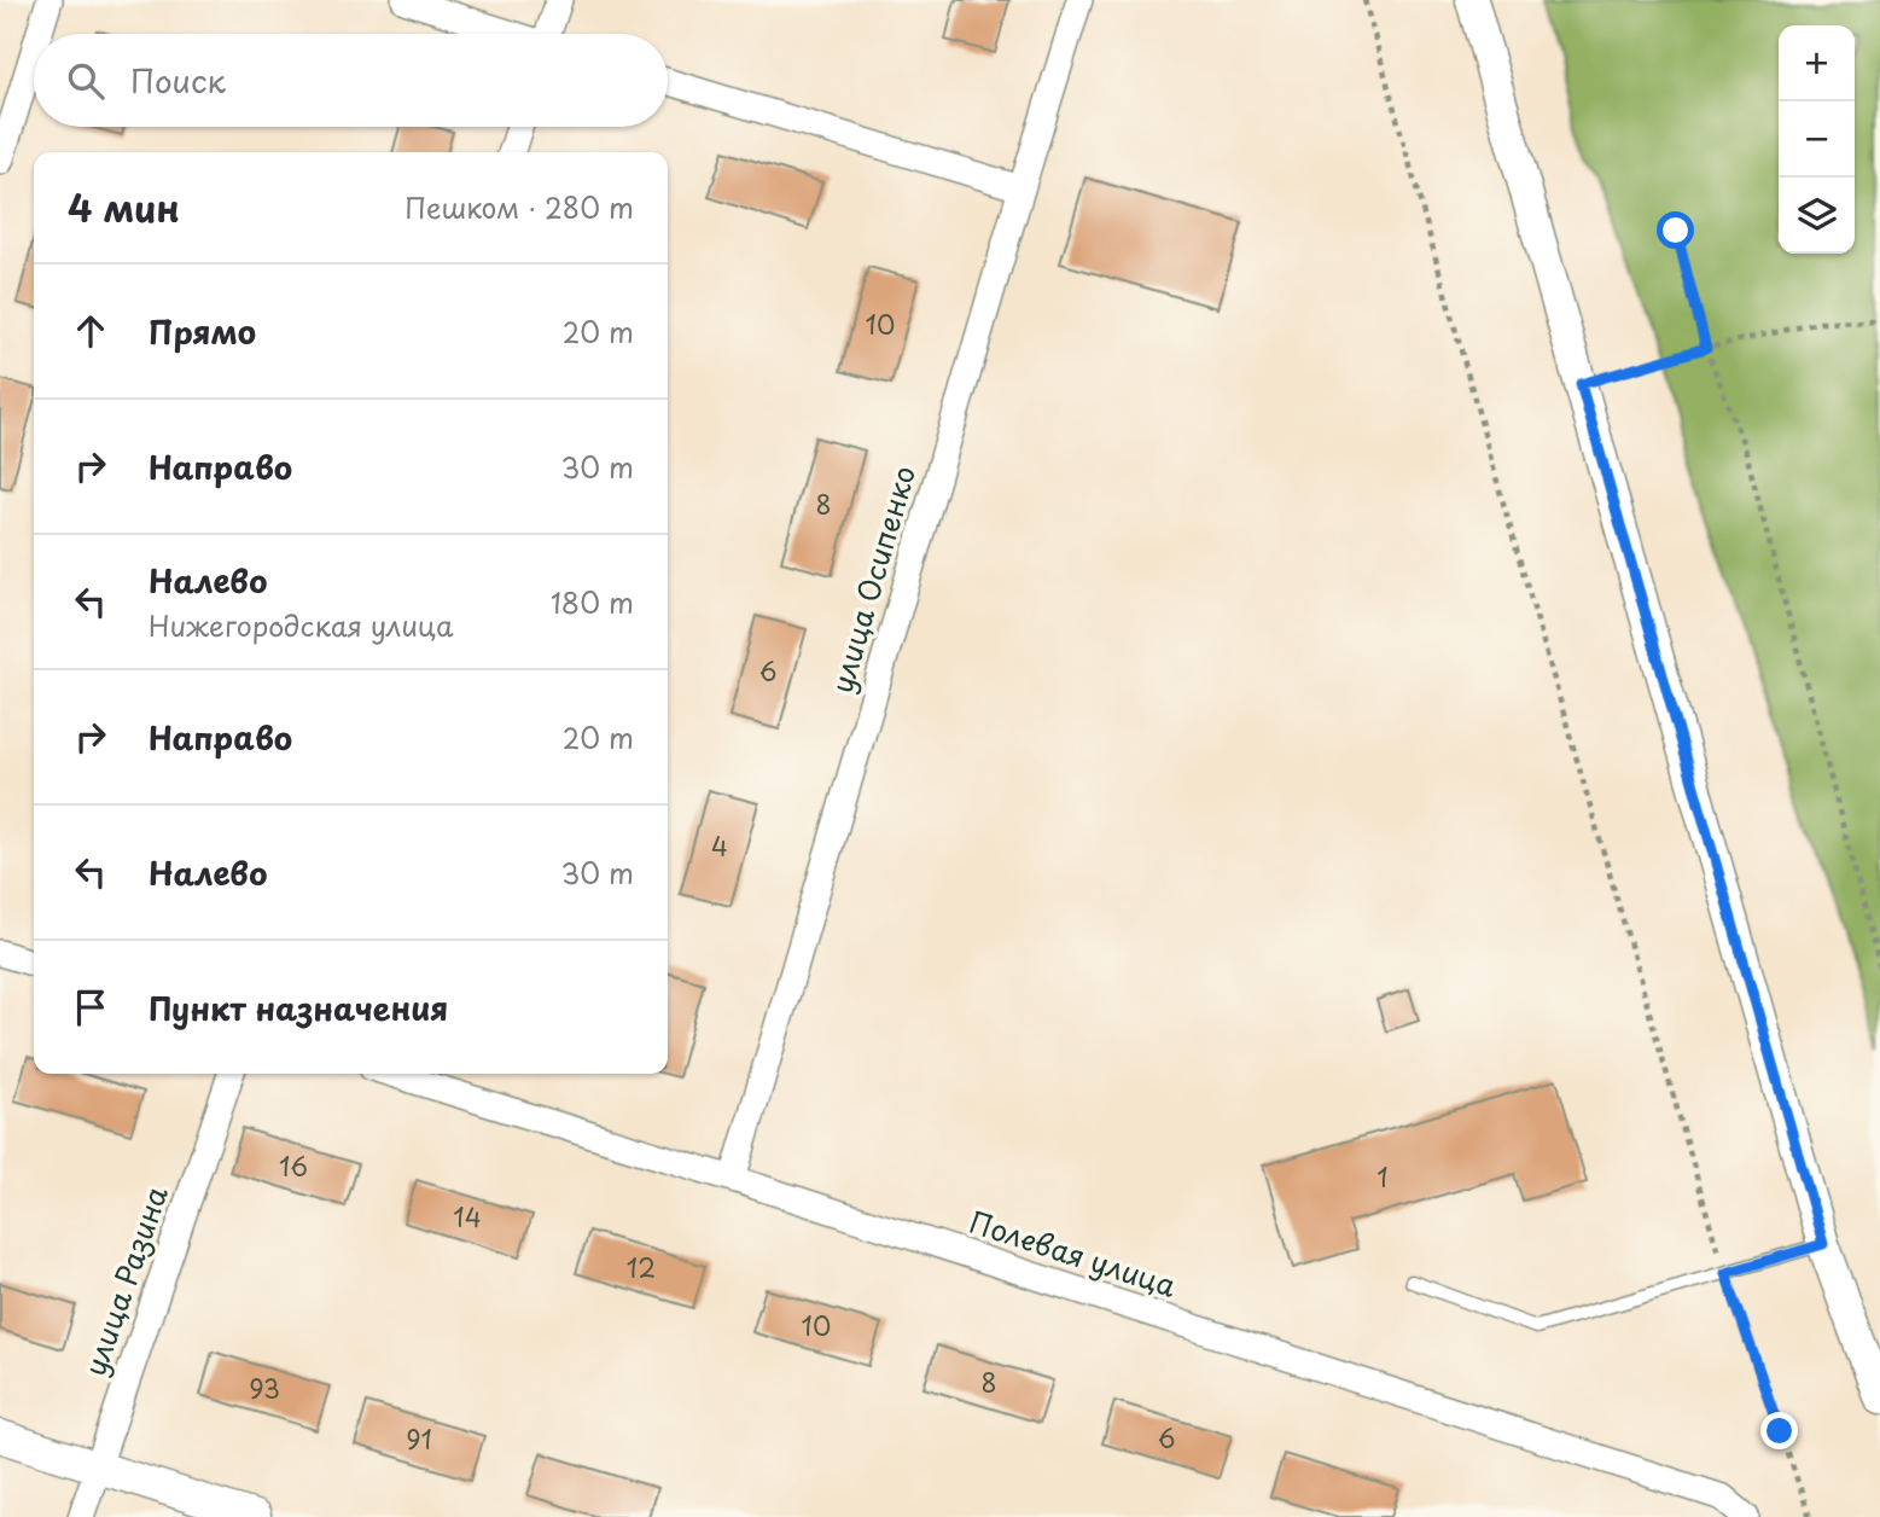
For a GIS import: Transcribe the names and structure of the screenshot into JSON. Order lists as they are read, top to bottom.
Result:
{
  "streets": {
    "street": ["улица Осипенко", "Полевая улица", "улица Разина"]
  },
  "crossings": [
    ["улица Осипенко", "Полевая улица"]
  ],
  "house_numbers": [
    "10",
    "8",
    "6",
    "4",
    "16",
    "1",
    "14",
    "12",
    "10",
    "8",
    "93",
    "6",
    "91"
  ],
  "page": {
    "map_buttons": ["+", "−"],
    "search": "Поиск",
    "heading": ["4 мин", "Пешком · 280 m"],
    "list": [
      ["Прямо", "20 m"],
      ["Направо", "30 m"],
      ["Налево", "Нижегородская улица", "180 m"],
      ["Направо", "20 m"],
      ["Налево", "30 m"],
      "Пункт назначения"
    ]
  }
}
